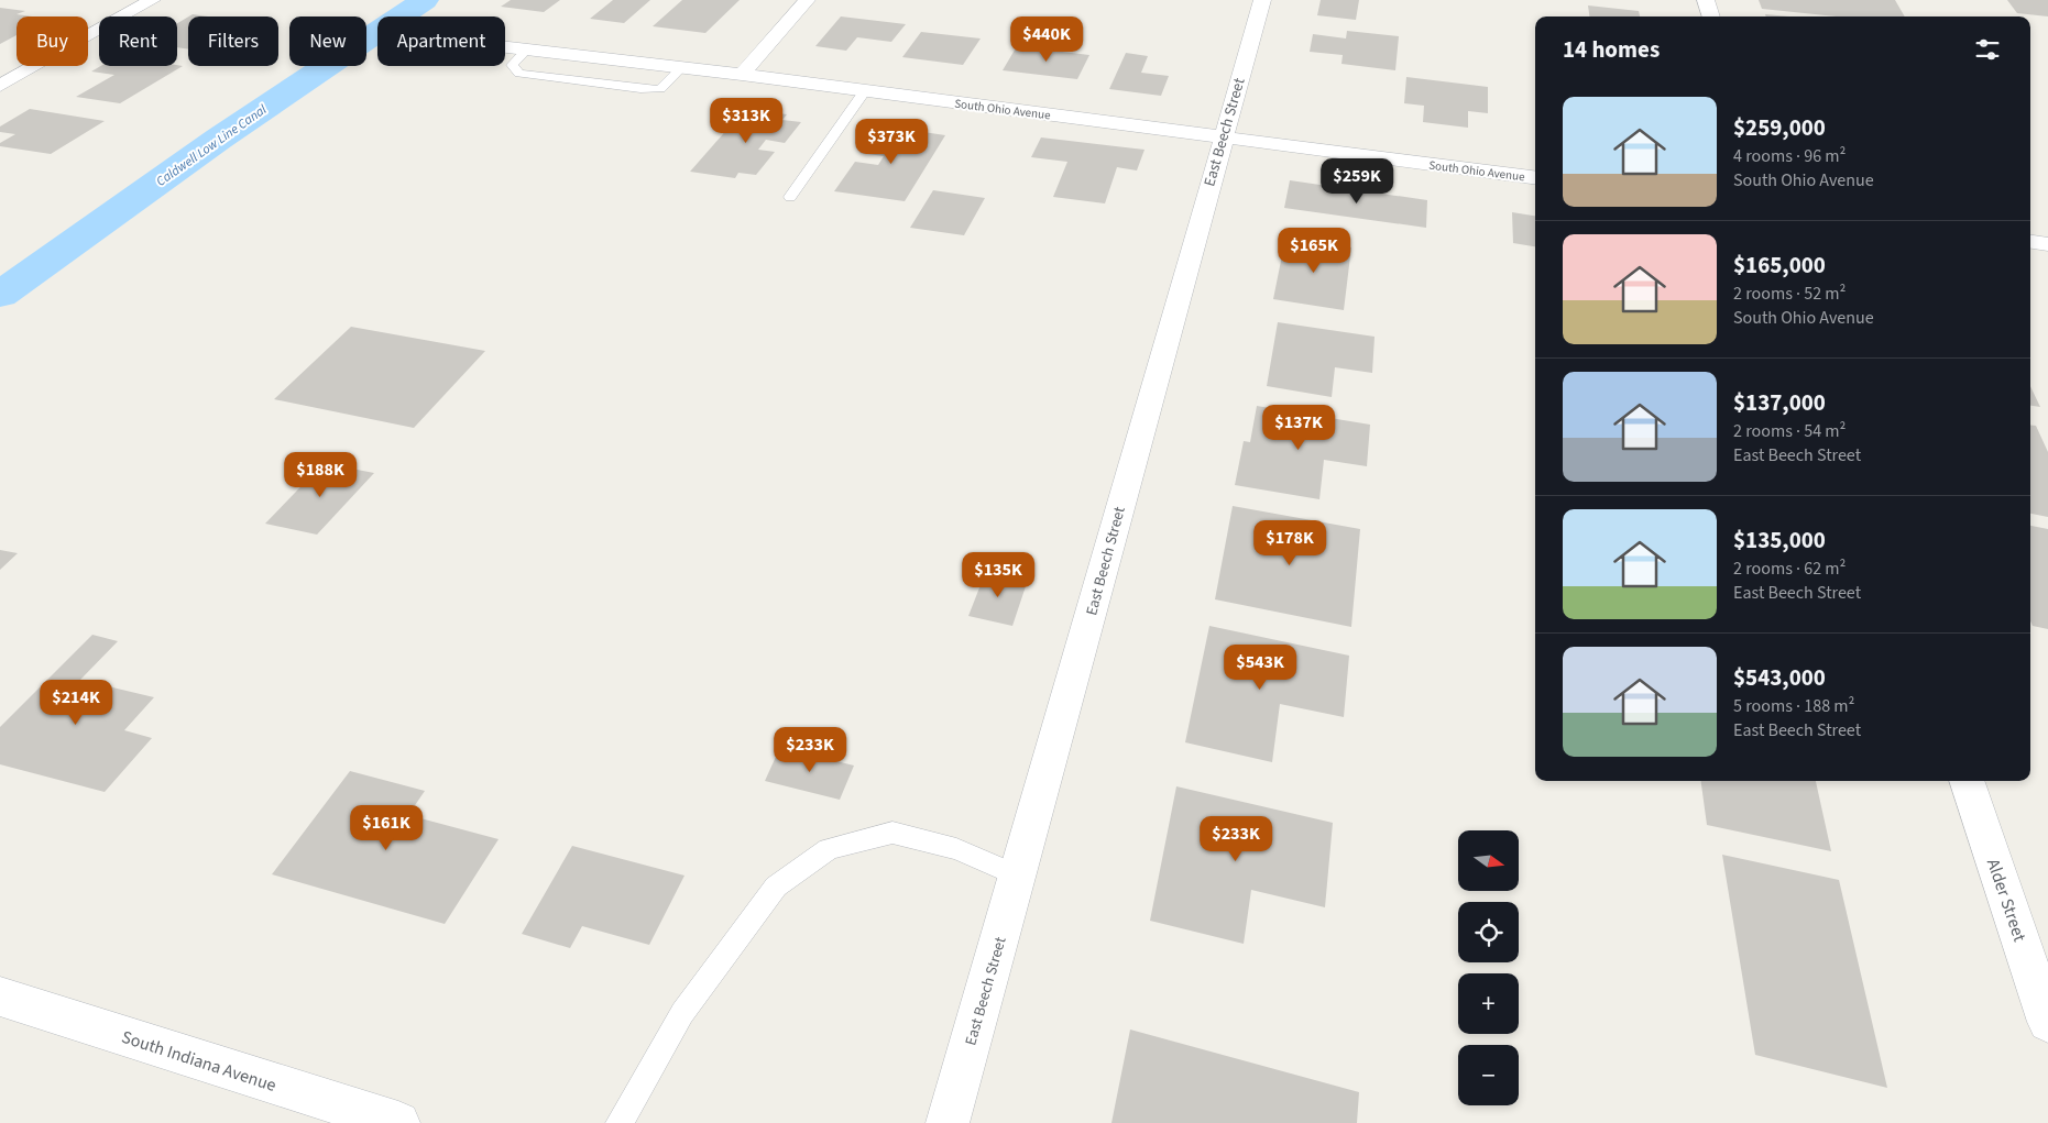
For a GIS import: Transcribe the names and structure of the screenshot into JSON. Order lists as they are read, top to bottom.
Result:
{
  "streets": {
    "street": [
      "South Ohio Avenue",
      "East Beech Street",
      "Alder Street",
      "South Indiana Avenue"
    ]
  },
  "crossings": [
    ["South Ohio Avenue", "East Beech Street"]
  ],
  "water": ["Caldwell Low Line Canal"],
  "north": "right",
  "page": {
    "price": [
      "$440K",
      "$313K",
      "$373K",
      "$259K",
      "$165K",
      "$137K",
      "$188K",
      "$178K",
      "$135K",
      "$543K",
      "$214K",
      "$233K",
      "$161K",
      "$233K"
    ],
    "chip": [
      "Buy",
      "Rent",
      "Filters",
      "New",
      "Apartment"
    ],
    "heading": "14 homes",
    "list": [
      {
        "name": "$259,000",
        "note": "4 rooms · 96 m² · South Ohio Avenue"
      },
      {
        "name": "$165,000",
        "note": "2 rooms · 52 m² · South Ohio Avenue"
      },
      {
        "name": "$137,000",
        "note": "2 rooms · 54 m² · East Beech Street"
      },
      {
        "name": "$135,000",
        "note": "2 rooms · 62 m² · East Beech Street"
      },
      {
        "name": "$543,000",
        "note": "5 rooms · 188 m² · East Beech Street"
      }
    ],
    "map_buttons": ["+", "−"]
  }
}
